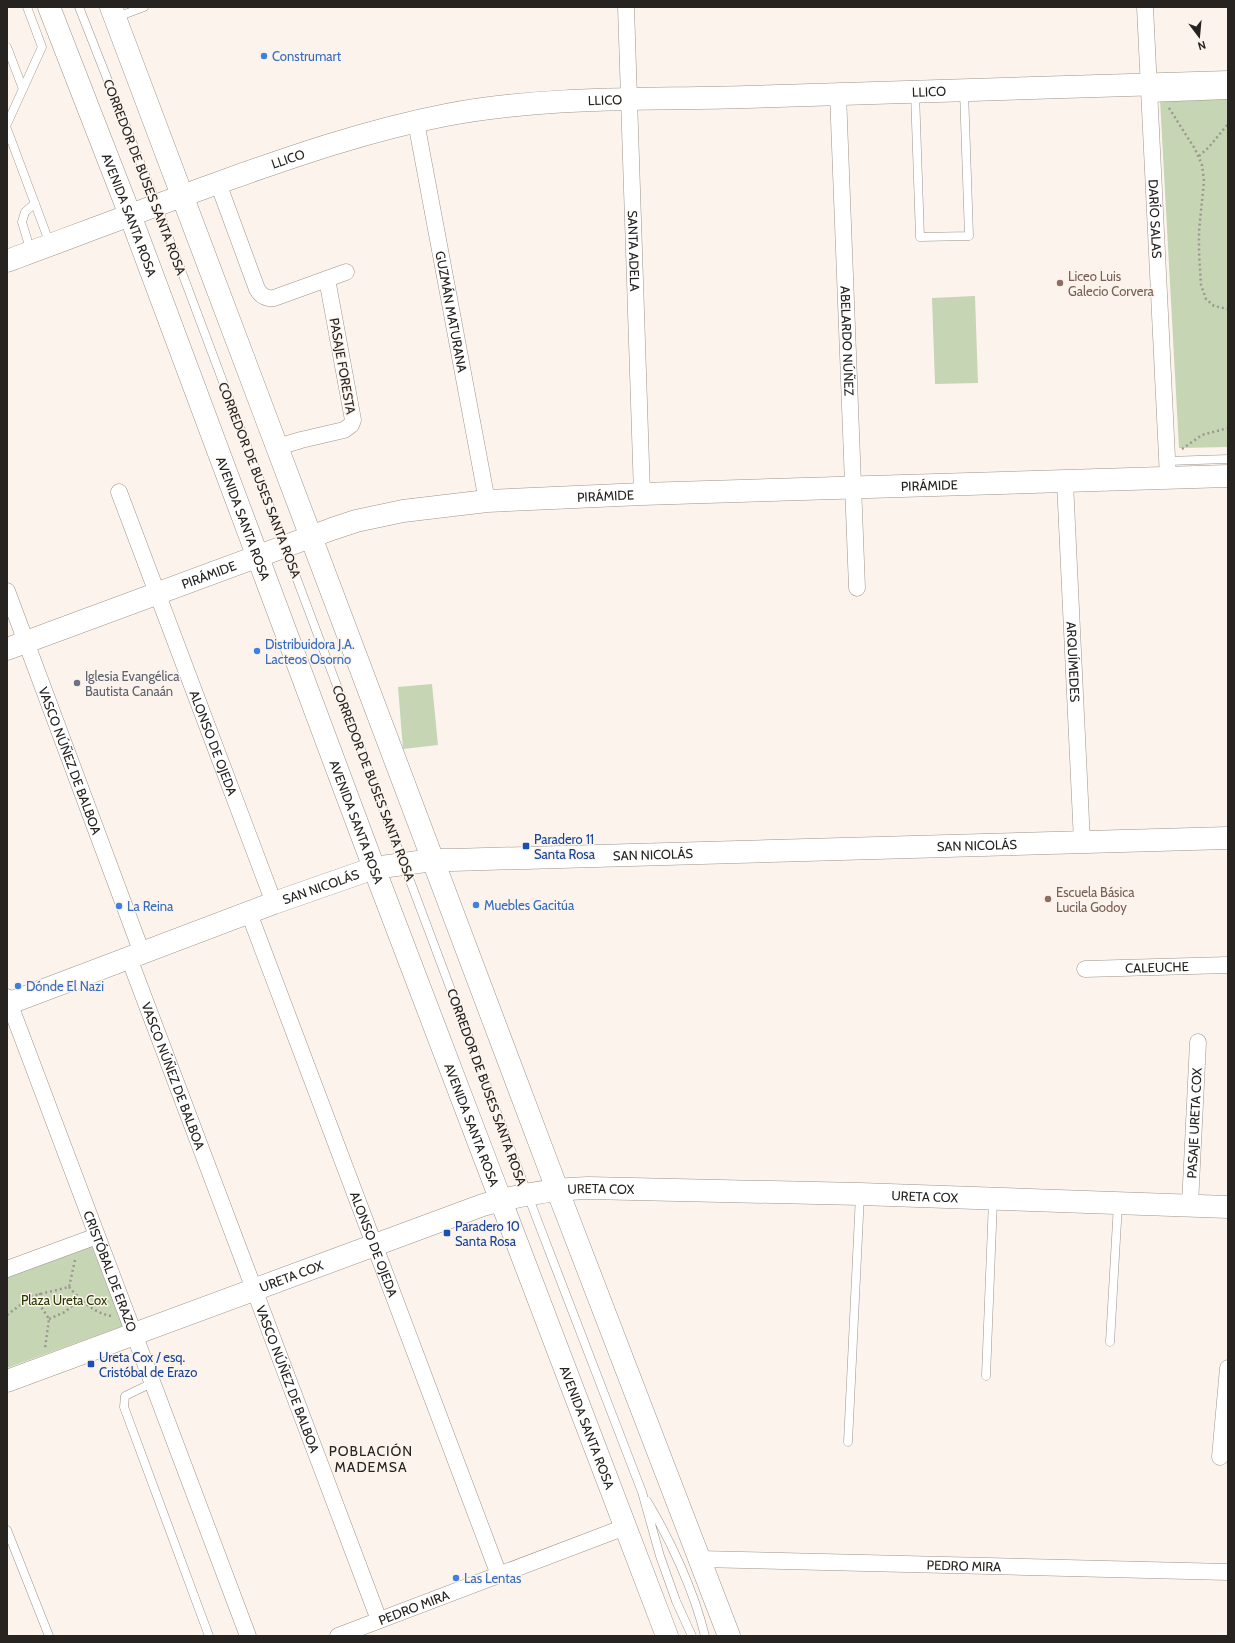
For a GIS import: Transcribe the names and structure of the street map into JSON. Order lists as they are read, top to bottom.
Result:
{
  "streets": {
    "street": [
      "LLICO",
      "AVENIDA SANTA ROSA",
      "DARÍO SALAS",
      "SANTA ADELA",
      "GUZMÁN MATURANA",
      "ABELARDO NÚÑEZ",
      "PASAJE FORESTA",
      "PIRÁMIDE",
      "ARQUÍMEDES",
      "ALONSO DE OJEDA",
      "VASCO NÚÑEZ DE BALBOA",
      "SAN NICOLÁS",
      "CALEUCHE",
      "PASAJE URETA COX",
      "URETA COX",
      "CRISTÓBAL DE ERAZO",
      "PEDRO MIRA"
    ],
    "lane": ["CORREDOR DE BUSES SANTA ROSA"]
  },
  "crossings": [
    ["LLICO", "CORREDOR DE BUSES SANTA ROSA"],
    ["LLICO", "AVENIDA SANTA ROSA"],
    ["LLICO", "DARÍO SALAS"],
    ["LLICO", "SANTA ADELA"],
    ["LLICO", "GUZMÁN MATURANA"],
    ["LLICO", "ABELARDO NÚÑEZ"],
    ["CORREDOR DE BUSES SANTA ROSA", "PIRÁMIDE"],
    ["CORREDOR DE BUSES SANTA ROSA", "SAN NICOLÁS"],
    ["CORREDOR DE BUSES SANTA ROSA", "URETA COX"],
    ["AVENIDA SANTA ROSA", "PIRÁMIDE"],
    ["AVENIDA SANTA ROSA", "SAN NICOLÁS"],
    ["AVENIDA SANTA ROSA", "URETA COX"],
    ["AVENIDA SANTA ROSA", "PEDRO MIRA"],
    ["DARÍO SALAS", "PIRÁMIDE"],
    ["SANTA ADELA", "PIRÁMIDE"],
    ["GUZMÁN MATURANA", "PIRÁMIDE"],
    ["ABELARDO NÚÑEZ", "PIRÁMIDE"],
    ["PIRÁMIDE", "ARQUÍMEDES"],
    ["PIRÁMIDE", "ALONSO DE OJEDA"],
    ["PIRÁMIDE", "VASCO NÚÑEZ DE BALBOA"],
    ["ARQUÍMEDES", "SAN NICOLÁS"],
    ["ALONSO DE OJEDA", "SAN NICOLÁS"],
    ["ALONSO DE OJEDA", "URETA COX"],
    ["ALONSO DE OJEDA", "PEDRO MIRA"],
    ["VASCO NÚÑEZ DE BALBOA", "SAN NICOLÁS"],
    ["VASCO NÚÑEZ DE BALBOA", "URETA COX"],
    ["VASCO NÚÑEZ DE BALBOA", "PEDRO MIRA"],
    ["SAN NICOLÁS", "CRISTÓBAL DE ERAZO"],
    ["PASAJE URETA COX", "URETA COX"],
    ["URETA COX", "CRISTÓBAL DE ERAZO"]
  ],
  "districts": ["POBLACIÓN MADEMSA"],
  "parks": ["Plaza Ureta Cox"],
  "places": {
    "other": [
      "Construmart",
      "Liceo Luis Galecio Corvera",
      "Distribuidora J.A. Lacteos Osorno",
      "Iglesia Evangélica Bautista Canaán",
      "Escuela Básica Lucila Godoy",
      "Muebles Gacitúa",
      "La Reina",
      "Dónde El Nazi",
      "Las Lentas"
    ],
    "transit": ["Paradero 11 Santa Rosa", "Paradero 10 Santa Rosa", "Ureta Cox / esq. Cristóbal de Erazo"]
  },
  "north": "bottom"
}
